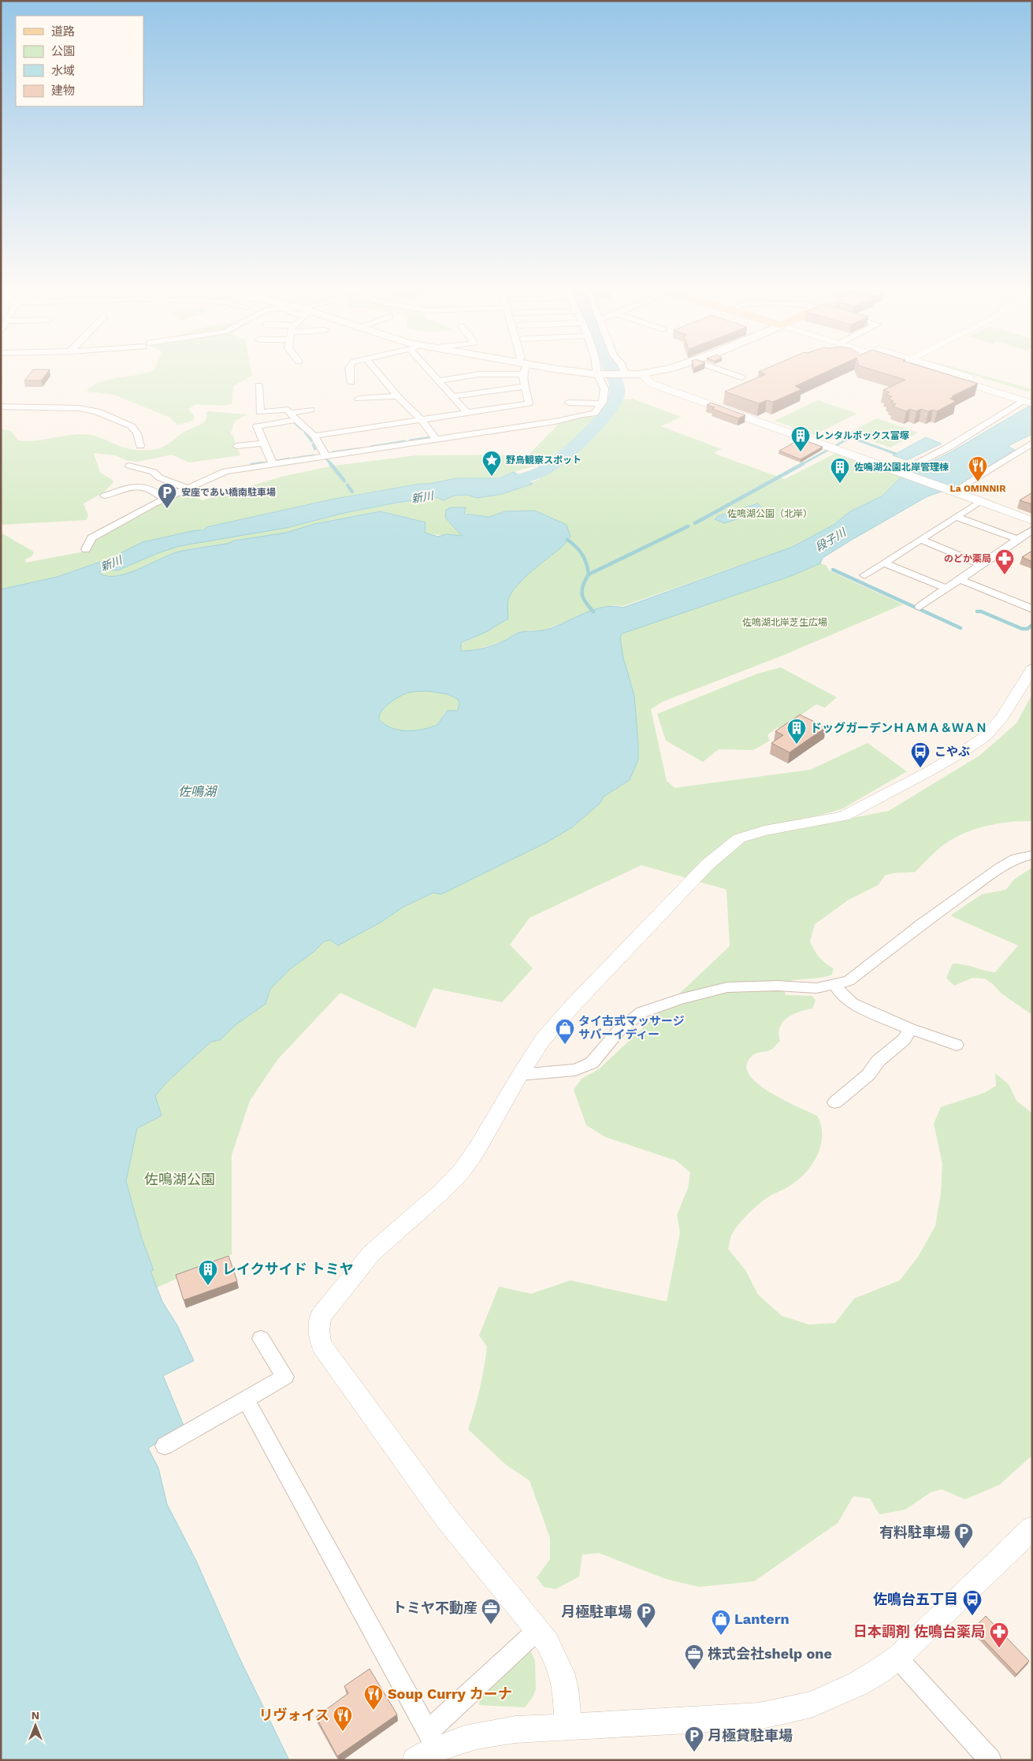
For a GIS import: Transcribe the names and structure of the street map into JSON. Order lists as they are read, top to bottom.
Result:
{
  "water": ["新川", "段子川", "佐鳴湖"],
  "parks": ["佐鳴湖公園（北岸）", "佐鳴湖北岸芝生広場", "佐鳴湖公園"],
  "places": {
    "building": [
      "レンタルボックス富塚",
      "佐鳴湖公園北岸管理棟",
      "ドッグガーデンＨＡＭＡ＆ＷＡＮ",
      "レイクサイド トミヤ"
    ],
    "place": ["野鳥観察スポット"],
    "restaurant": ["La OMINNIR", "Soup Curry カーナ", "リヴォイス"],
    "parking": [
      "安座であい橋南駐車場",
      "有料駐車場",
      "月極駐車場",
      "月極貸駐車場"
    ],
    "pharmacy": ["のどか薬局", "日本調剤 佐鳴台薬局"],
    "bus stop": ["こやぶ", "佐鳴台五丁目"],
    "shop": ["タイ古式マッサージ サバーイディー", "Lantern"],
    "office": ["トミヤ不動産", "株式会社shelp one"]
  },
  "legend": [
    "道路",
    "公園",
    "水域",
    "建物"
  ],
  "north": "top"
}
